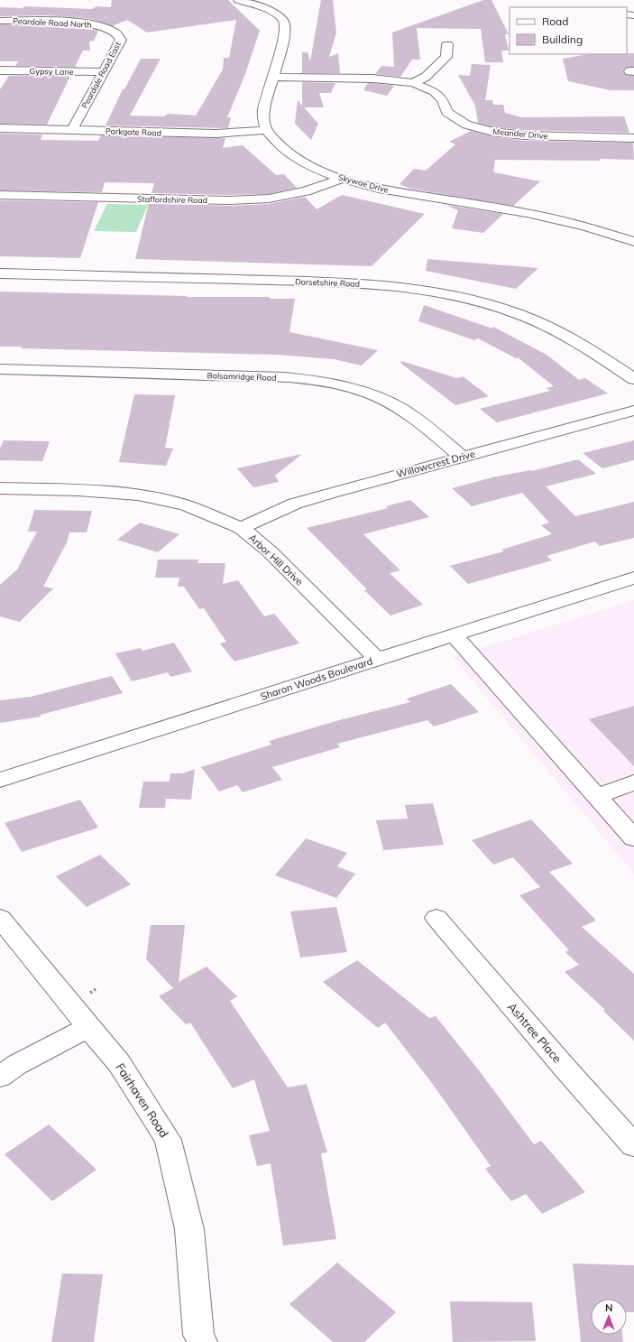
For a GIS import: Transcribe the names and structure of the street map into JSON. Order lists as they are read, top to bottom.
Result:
{
  "streets": {
    "street": [
      "Peardale Road North",
      "Gypsy Lane",
      "Peardale Road East",
      "Parkgate Road",
      "Meander Drive",
      "Skywae Drive",
      "Staffordshire Road",
      "Dorsetshire Road",
      "Balsamridge Road",
      "Willowcrest Drive",
      "Arbor Hill Drive",
      "Sharon Woods Boulevard",
      "Ashtree Place",
      "Fairhaven Road"
    ]
  },
  "crossings": [
    ["Peardale Road North", "Peardale Road East"],
    ["Gypsy Lane", "Peardale Road East"],
    ["Peardale Road East", "Parkgate Road"],
    ["Parkgate Road", "Skywae Drive"],
    ["Skywae Drive", "Staffordshire Road"],
    ["Balsamridge Road", "Willowcrest Drive"],
    ["Willowcrest Drive", "Arbor Hill Drive"],
    ["Arbor Hill Drive", "Sharon Woods Boulevard"]
  ],
  "legend": ["Road", "Building"],
  "north": "top"
}
